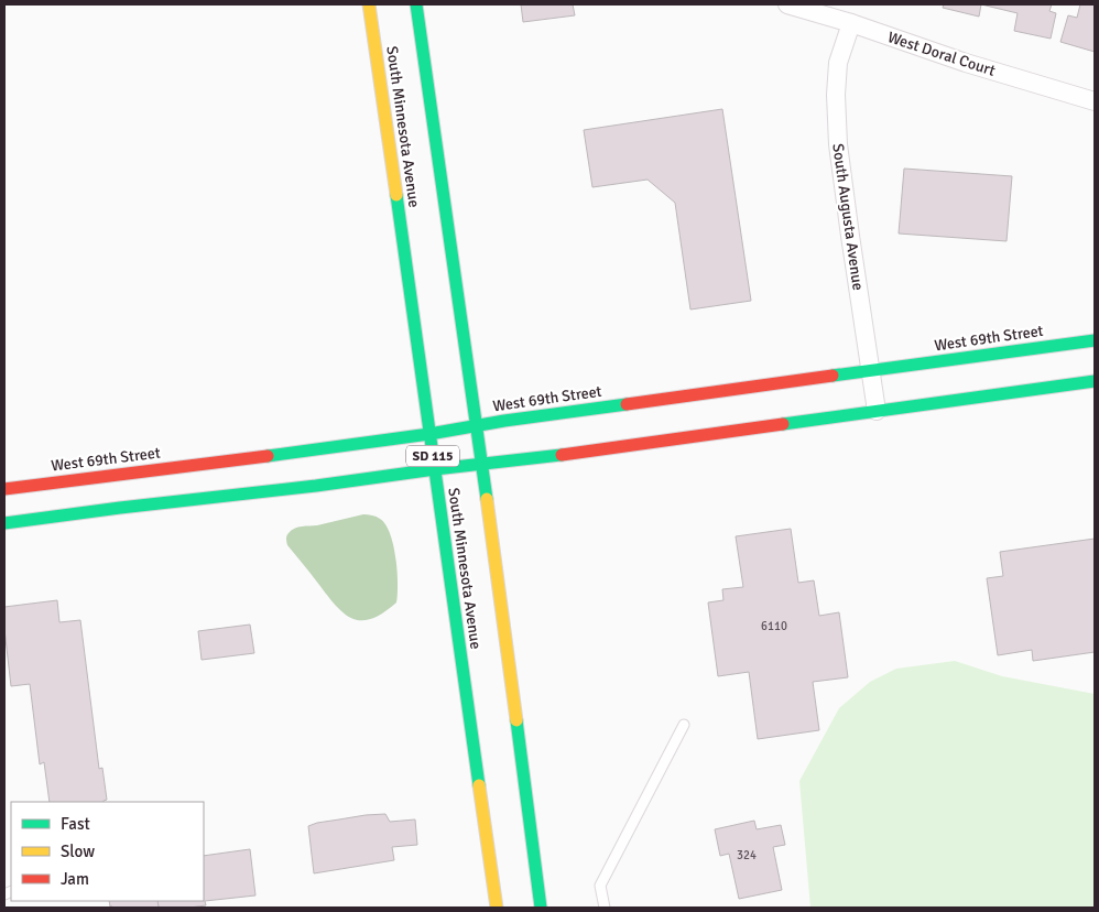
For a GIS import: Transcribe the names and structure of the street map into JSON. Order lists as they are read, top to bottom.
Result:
{
  "streets": {
    "main road": ["South Minnesota Avenue", "West 69th Street", "SD 115"],
    "street": ["West Doral Court", "South Augusta Avenue"]
  },
  "crossings": [
    ["West Doral Court", "South Augusta Avenue"],
    ["South Minnesota Avenue", "West 69th Street"],
    ["South Augusta Avenue", "West 69th Street"]
  ],
  "house_numbers": ["6110", "324"],
  "legend": ["Fast", "Slow", "Jam"]
}
